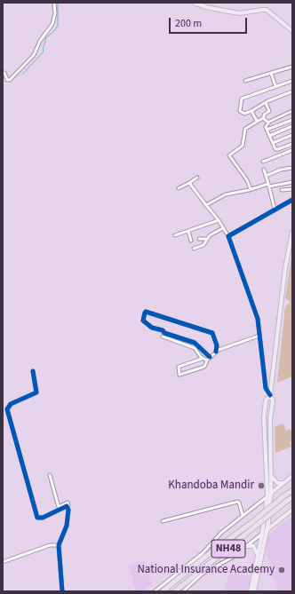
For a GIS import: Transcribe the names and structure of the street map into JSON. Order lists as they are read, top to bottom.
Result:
{
  "streets": {
    "highway": ["NH48"]
  },
  "places": ["Khandoba Mandir", "National Insurance Academy"],
  "scale_bar": "200 m"
}
